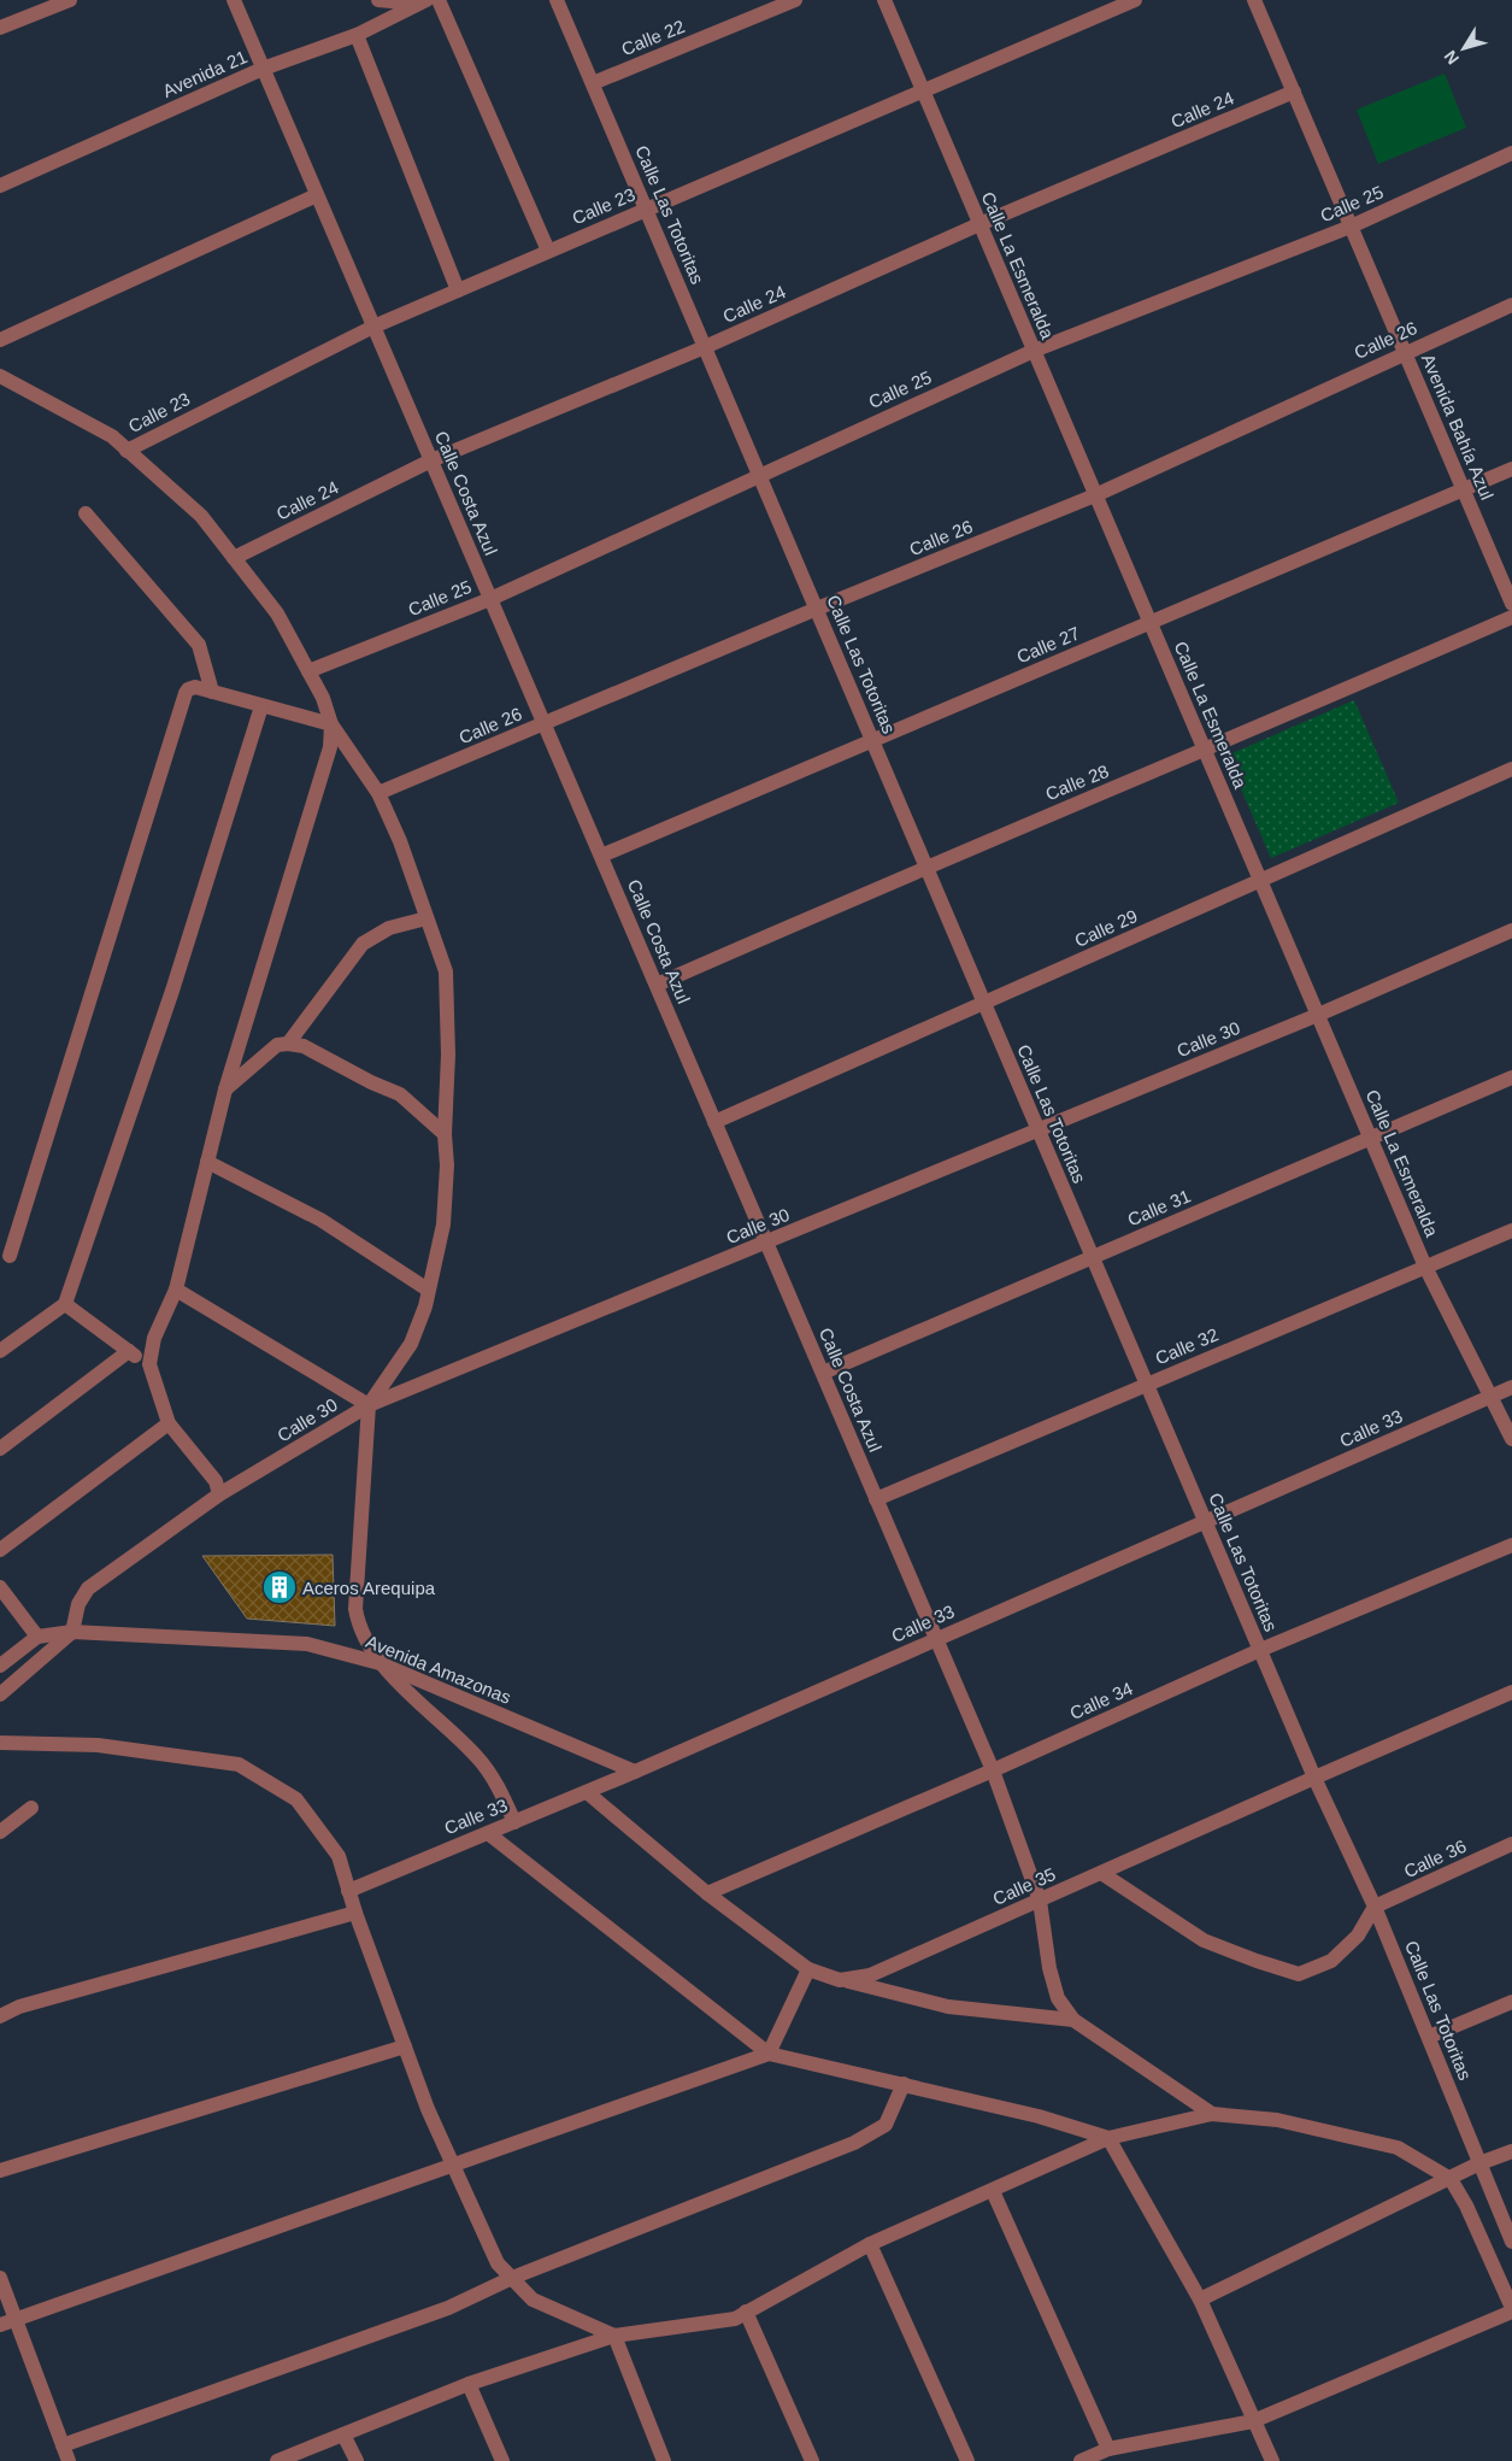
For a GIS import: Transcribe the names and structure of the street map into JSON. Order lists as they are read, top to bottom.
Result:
{
  "streets": {
    "street": [
      "Calle 22",
      "Avenida 21",
      "Calle 24",
      "Calle 25",
      "Calle 23",
      "Calle Las Totoritas",
      "Calle La Esmeralda",
      "Calle 26",
      "Avenida Bahía Azul",
      "Calle Costa Azul",
      "Calle 27",
      "Calle 28",
      "Calle 29",
      "Calle 30",
      "Calle 31",
      "Calle 32",
      "Calle 33",
      "Avenida Amazonas",
      "Calle 34",
      "Calle 36",
      "Calle 35"
    ]
  },
  "crossings": [
    ["Calle 22", "Calle Las Totoritas"],
    ["Avenida 21", "Calle Costa Azul"],
    ["Calle 24", "Calle Las Totoritas"],
    ["Calle 24", "Calle La Esmeralda"],
    ["Calle 24", "Avenida Bahía Azul"],
    ["Calle 24", "Calle Costa Azul"],
    ["Calle 25", "Calle Las Totoritas"],
    ["Calle 25", "Calle La Esmeralda"],
    ["Calle 25", "Avenida Bahía Azul"],
    ["Calle 25", "Calle Costa Azul"],
    ["Calle 23", "Calle Las Totoritas"],
    ["Calle 23", "Calle La Esmeralda"],
    ["Calle 23", "Calle Costa Azul"],
    ["Calle Las Totoritas", "Calle 26"],
    ["Calle Las Totoritas", "Calle 27"],
    ["Calle Las Totoritas", "Calle 28"],
    ["Calle Las Totoritas", "Calle 29"],
    ["Calle Las Totoritas", "Calle 30"],
    ["Calle Las Totoritas", "Calle 31"],
    ["Calle Las Totoritas", "Calle 32"],
    ["Calle Las Totoritas", "Calle 33"],
    ["Calle Las Totoritas", "Calle 34"],
    ["Calle Las Totoritas", "Calle 36"],
    ["Calle Las Totoritas", "Calle 35"],
    ["Calle La Esmeralda", "Calle 26"],
    ["Calle La Esmeralda", "Calle 27"],
    ["Calle La Esmeralda", "Calle 28"],
    ["Calle La Esmeralda", "Calle 29"],
    ["Calle La Esmeralda", "Calle 30"],
    ["Calle La Esmeralda", "Calle 31"],
    ["Calle La Esmeralda", "Calle 32"],
    ["Calle La Esmeralda", "Calle 33"],
    ["Calle 26", "Avenida Bahía Azul"],
    ["Calle 26", "Calle Costa Azul"],
    ["Avenida Bahía Azul", "Calle 27"],
    ["Calle Costa Azul", "Calle 27"],
    ["Calle Costa Azul", "Calle 28"],
    ["Calle Costa Azul", "Calle 29"],
    ["Calle Costa Azul", "Calle 30"],
    ["Calle Costa Azul", "Calle 31"],
    ["Calle Costa Azul", "Calle 32"],
    ["Calle Costa Azul", "Calle 33"],
    ["Calle Costa Azul", "Calle 34"],
    ["Calle Costa Azul", "Calle 35"],
    ["Calle 30", "Avenida Amazonas"],
    ["Calle 33", "Avenida Amazonas"],
    ["Calle 33", "Calle 35"],
    ["Calle 34", "Calle 35"]
  ],
  "places": {
    "building": ["Aceros Arequipa"]
  },
  "north": "bottom left"
}
